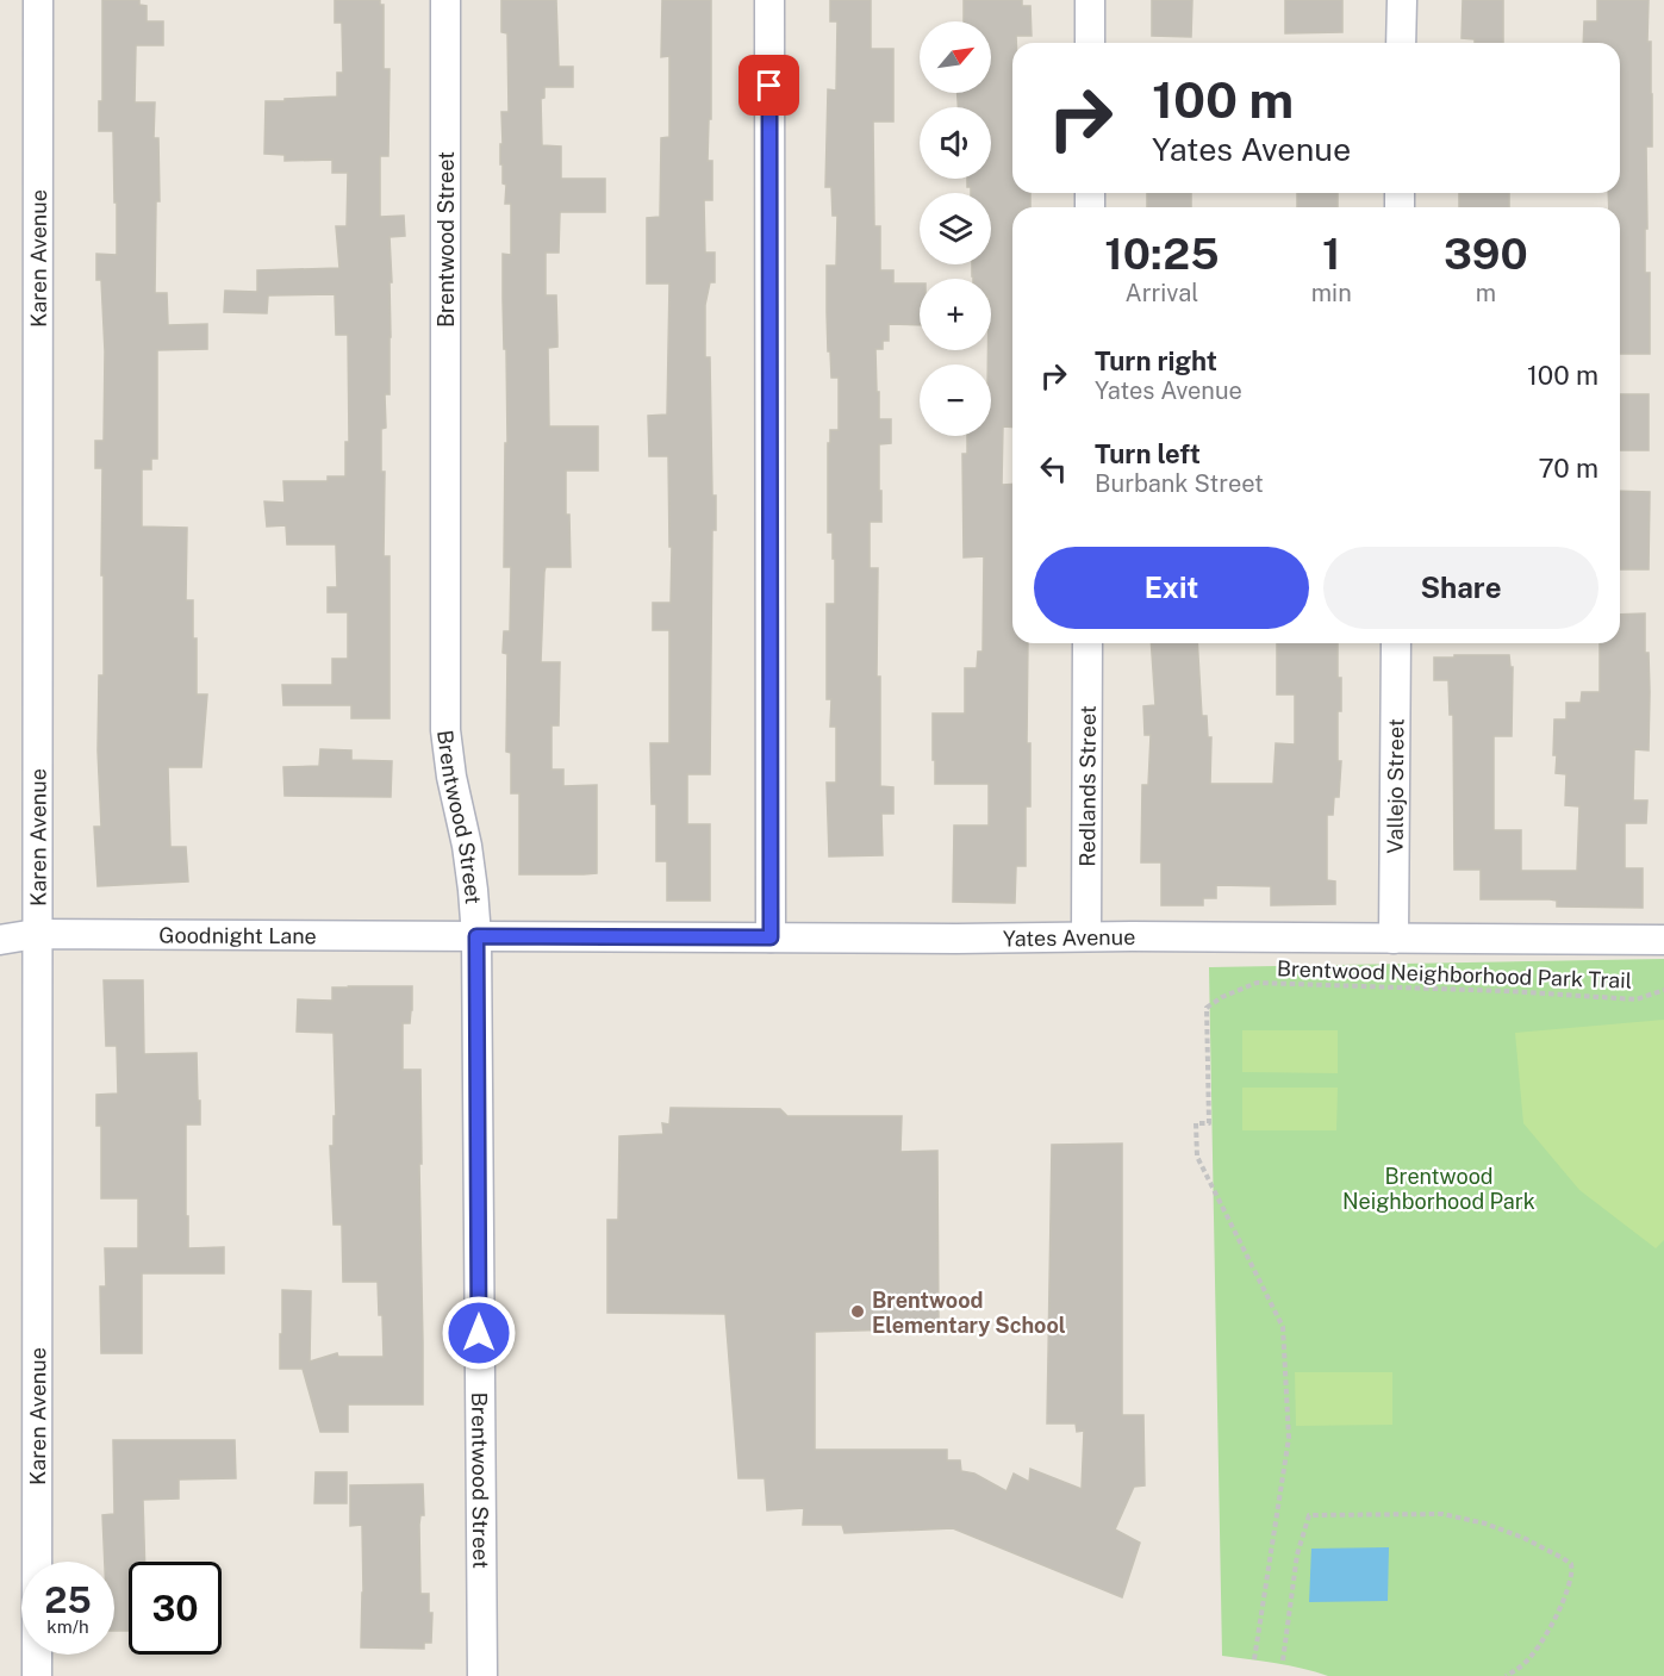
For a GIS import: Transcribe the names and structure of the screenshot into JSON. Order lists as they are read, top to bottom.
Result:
{
  "streets": {
    "street": [
      "Brentwood Street",
      "Karen Avenue",
      "Redlands Street",
      "Vallejo Street",
      "Goodnight Lane",
      "Yates Avenue"
    ],
    "path": ["Brentwood Neighborhood Park Trail"]
  },
  "crossings": [
    ["Brentwood Street", "Goodnight Lane"],
    ["Brentwood Street", "Yates Avenue"],
    ["Karen Avenue", "Goodnight Lane"],
    ["Redlands Street", "Yates Avenue"],
    ["Vallejo Street", "Yates Avenue"],
    ["Goodnight Lane", "Yates Avenue"]
  ],
  "parks": ["Brentwood Neighborhood Park"],
  "places": ["Brentwood Elementary School"],
  "north": "top right",
  "page": {
    "map_buttons": ["+", "−"],
    "turn": ["100 m", "Yates Avenue"],
    "eta": [
      "10:25",
      "Arrival",
      "1",
      "min",
      "390",
      "m"
    ],
    "list": [
      {
        "name": "Turn right",
        "note": "Yates Avenue",
        "value": "100 m"
      },
      {
        "name": "Turn left",
        "note": "Burbank Street",
        "value": "70 m"
      }
    ],
    "buttons": ["Exit", "Share"],
    "speed": "25 km/h",
    "limit": "30"
  }
}
